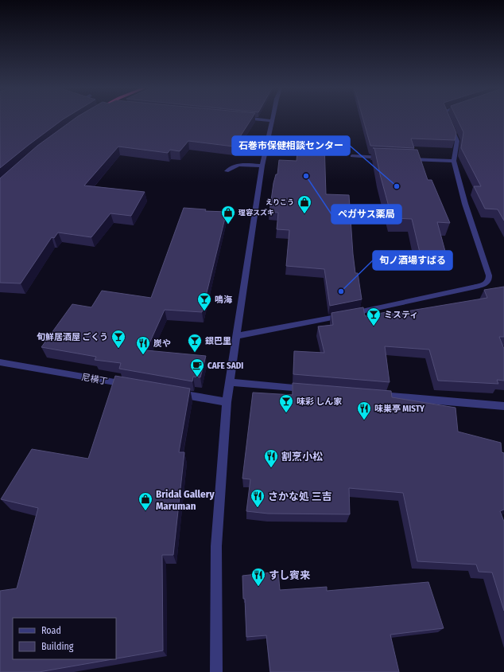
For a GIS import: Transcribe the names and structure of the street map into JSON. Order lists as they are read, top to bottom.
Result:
{
  "streets": {
    "street": ["尼横丁"]
  },
  "places": {
    "other": ["ペガサス薬局", "石巻市保健相談センター", "旬ノ酒場すばる"],
    "shop": ["えりこう", "理容スズキ", "Bridal Gallery Maruman"],
    "bar": [
      "鳴海",
      "ミスティ",
      "旬鮮居酒屋 ごくう",
      "銀巴里",
      "味彩 しん家"
    ],
    "restaurant": [
      "炭や",
      "味巣亭 MISTY",
      "割烹小松",
      "さかな処 三吉",
      "すし賓来"
    ],
    "cafe": ["CAFE SADI"]
  },
  "legend": ["Road", "Building"]
}
